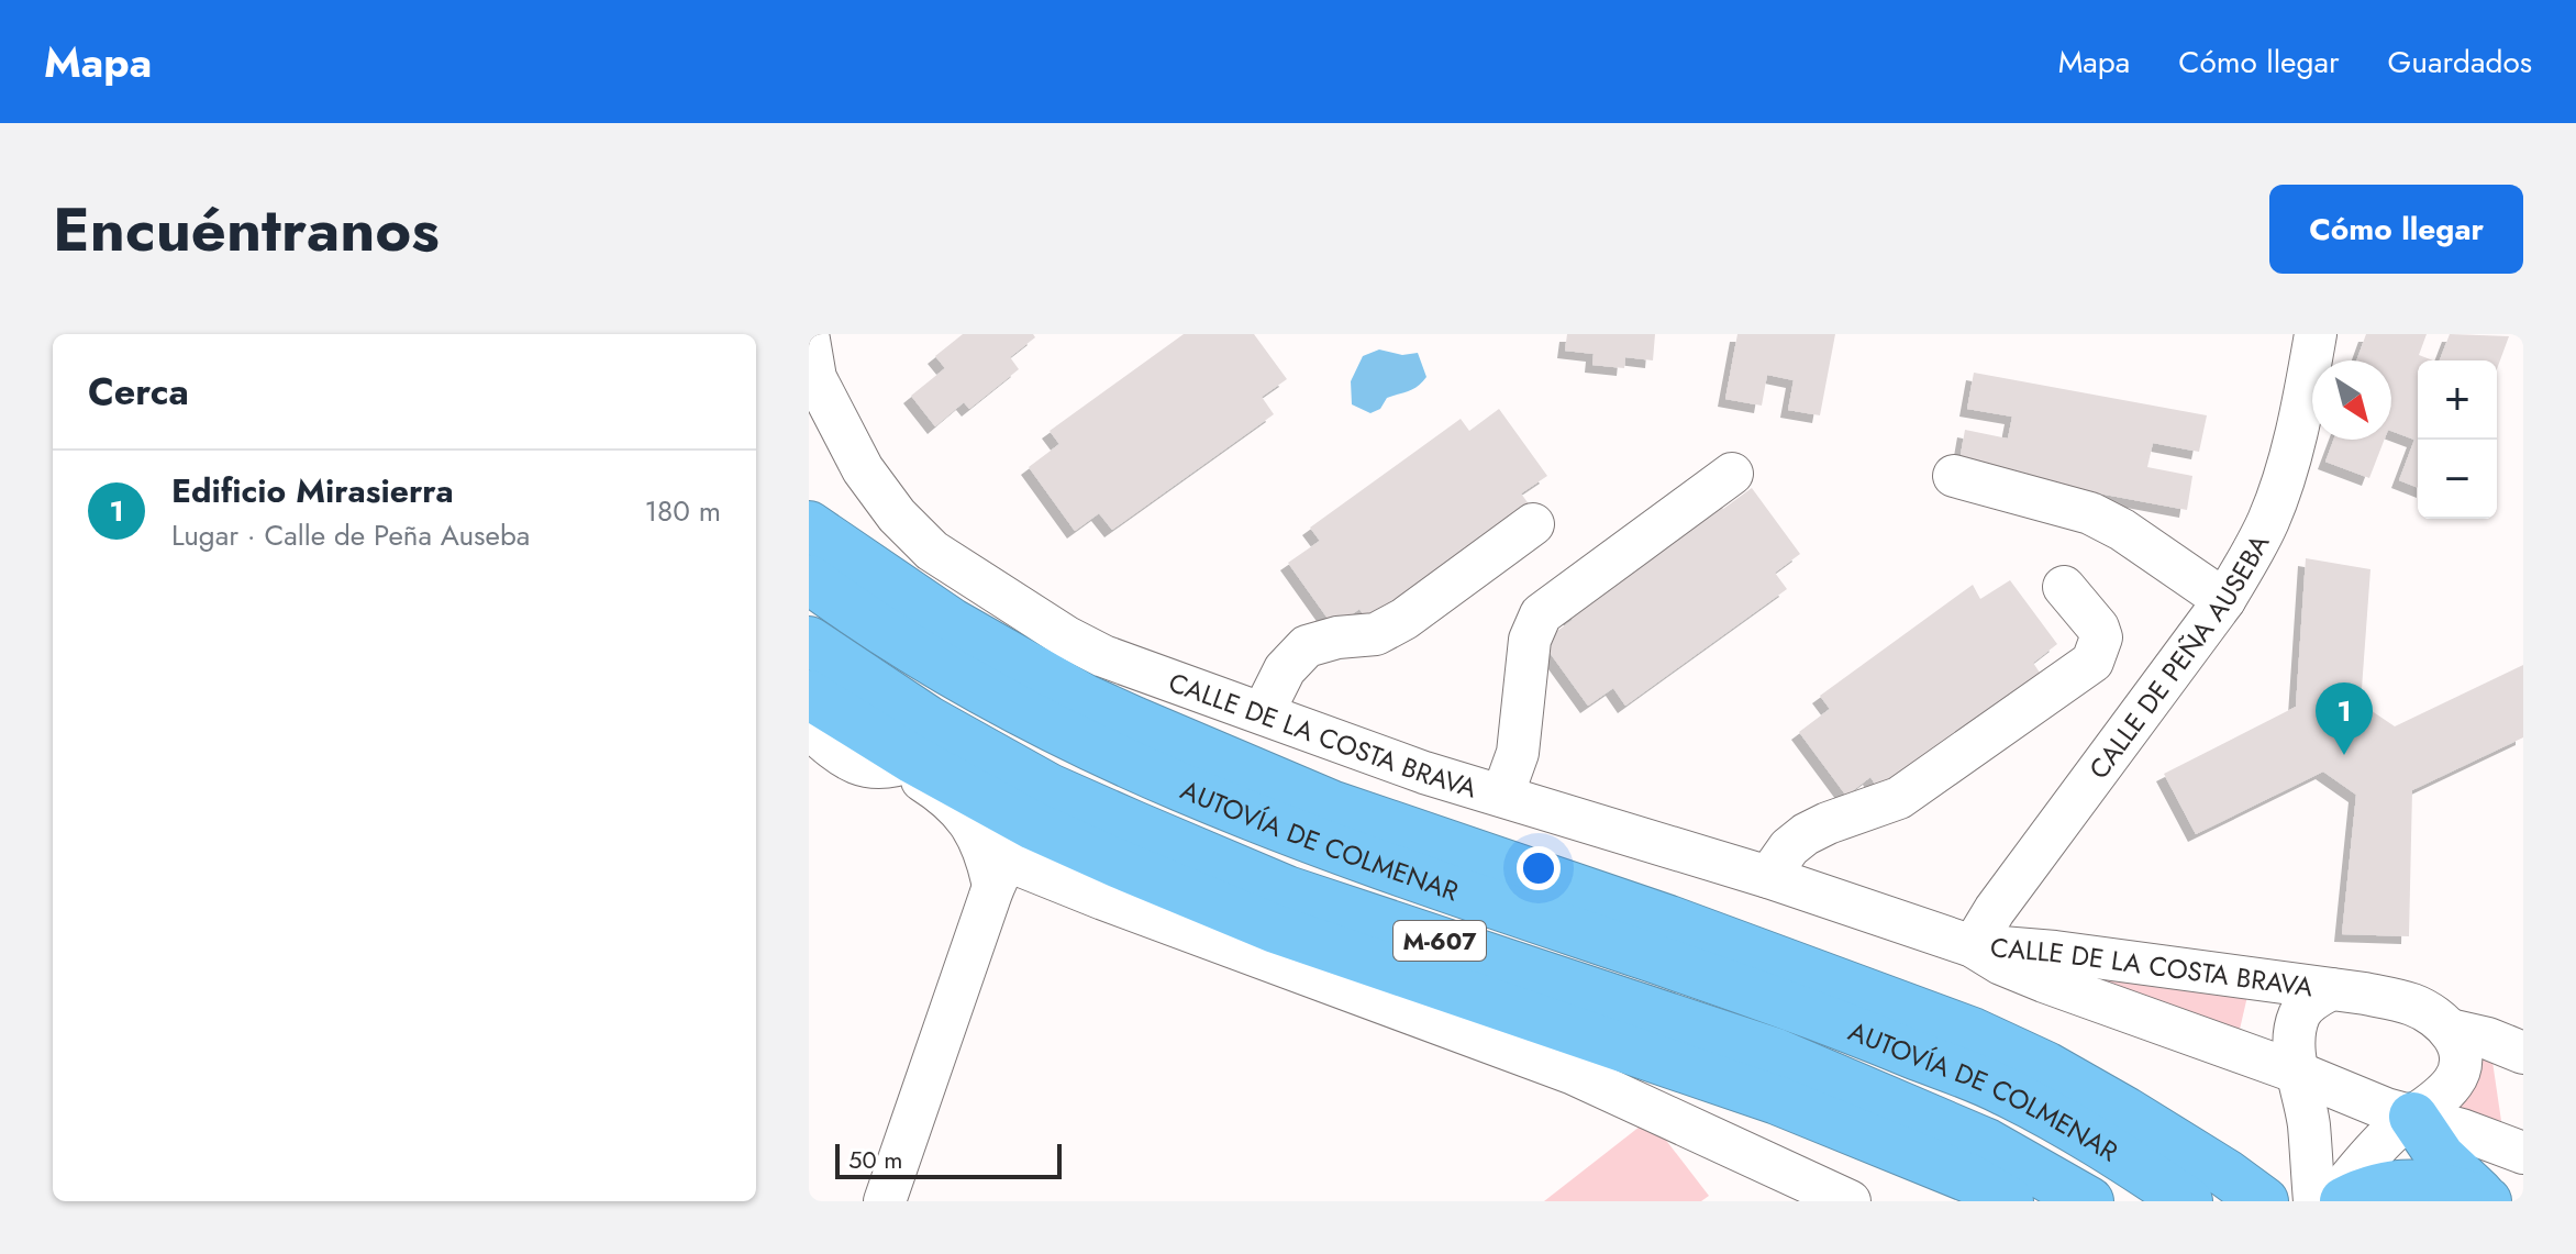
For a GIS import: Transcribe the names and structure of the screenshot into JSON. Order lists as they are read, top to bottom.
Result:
{
  "streets": {
    "highway": ["AUTOVÍA DE COLMENAR", "M-607"],
    "street": ["CALLE DE PEÑA AUSEBA", "CALLE DE LA COSTA BRAVA"]
  },
  "crossings": [
    ["CALLE DE PEÑA AUSEBA", "CALLE DE LA COSTA BRAVA"],
    ["AUTOVÍA DE COLMENAR", "M-607"]
  ],
  "scale_bar": "50 m",
  "north": "bottom right",
  "page": {
    "header": "Mapa",
    "nav": ["Mapa", "Cómo llegar", "Guardados"],
    "title": "Encuéntranos",
    "buttons": "Cómo llegar",
    "heading": "Cerca",
    "map_buttons": ["+", "−"],
    "list": [
      {
        "mark": "1",
        "name": "Edificio Mirasierra",
        "note": "Lugar · Calle de Peña Auseba",
        "value": "180 m"
      }
    ],
    "pins": "1",
    "scale": "50 m"
  }
}
